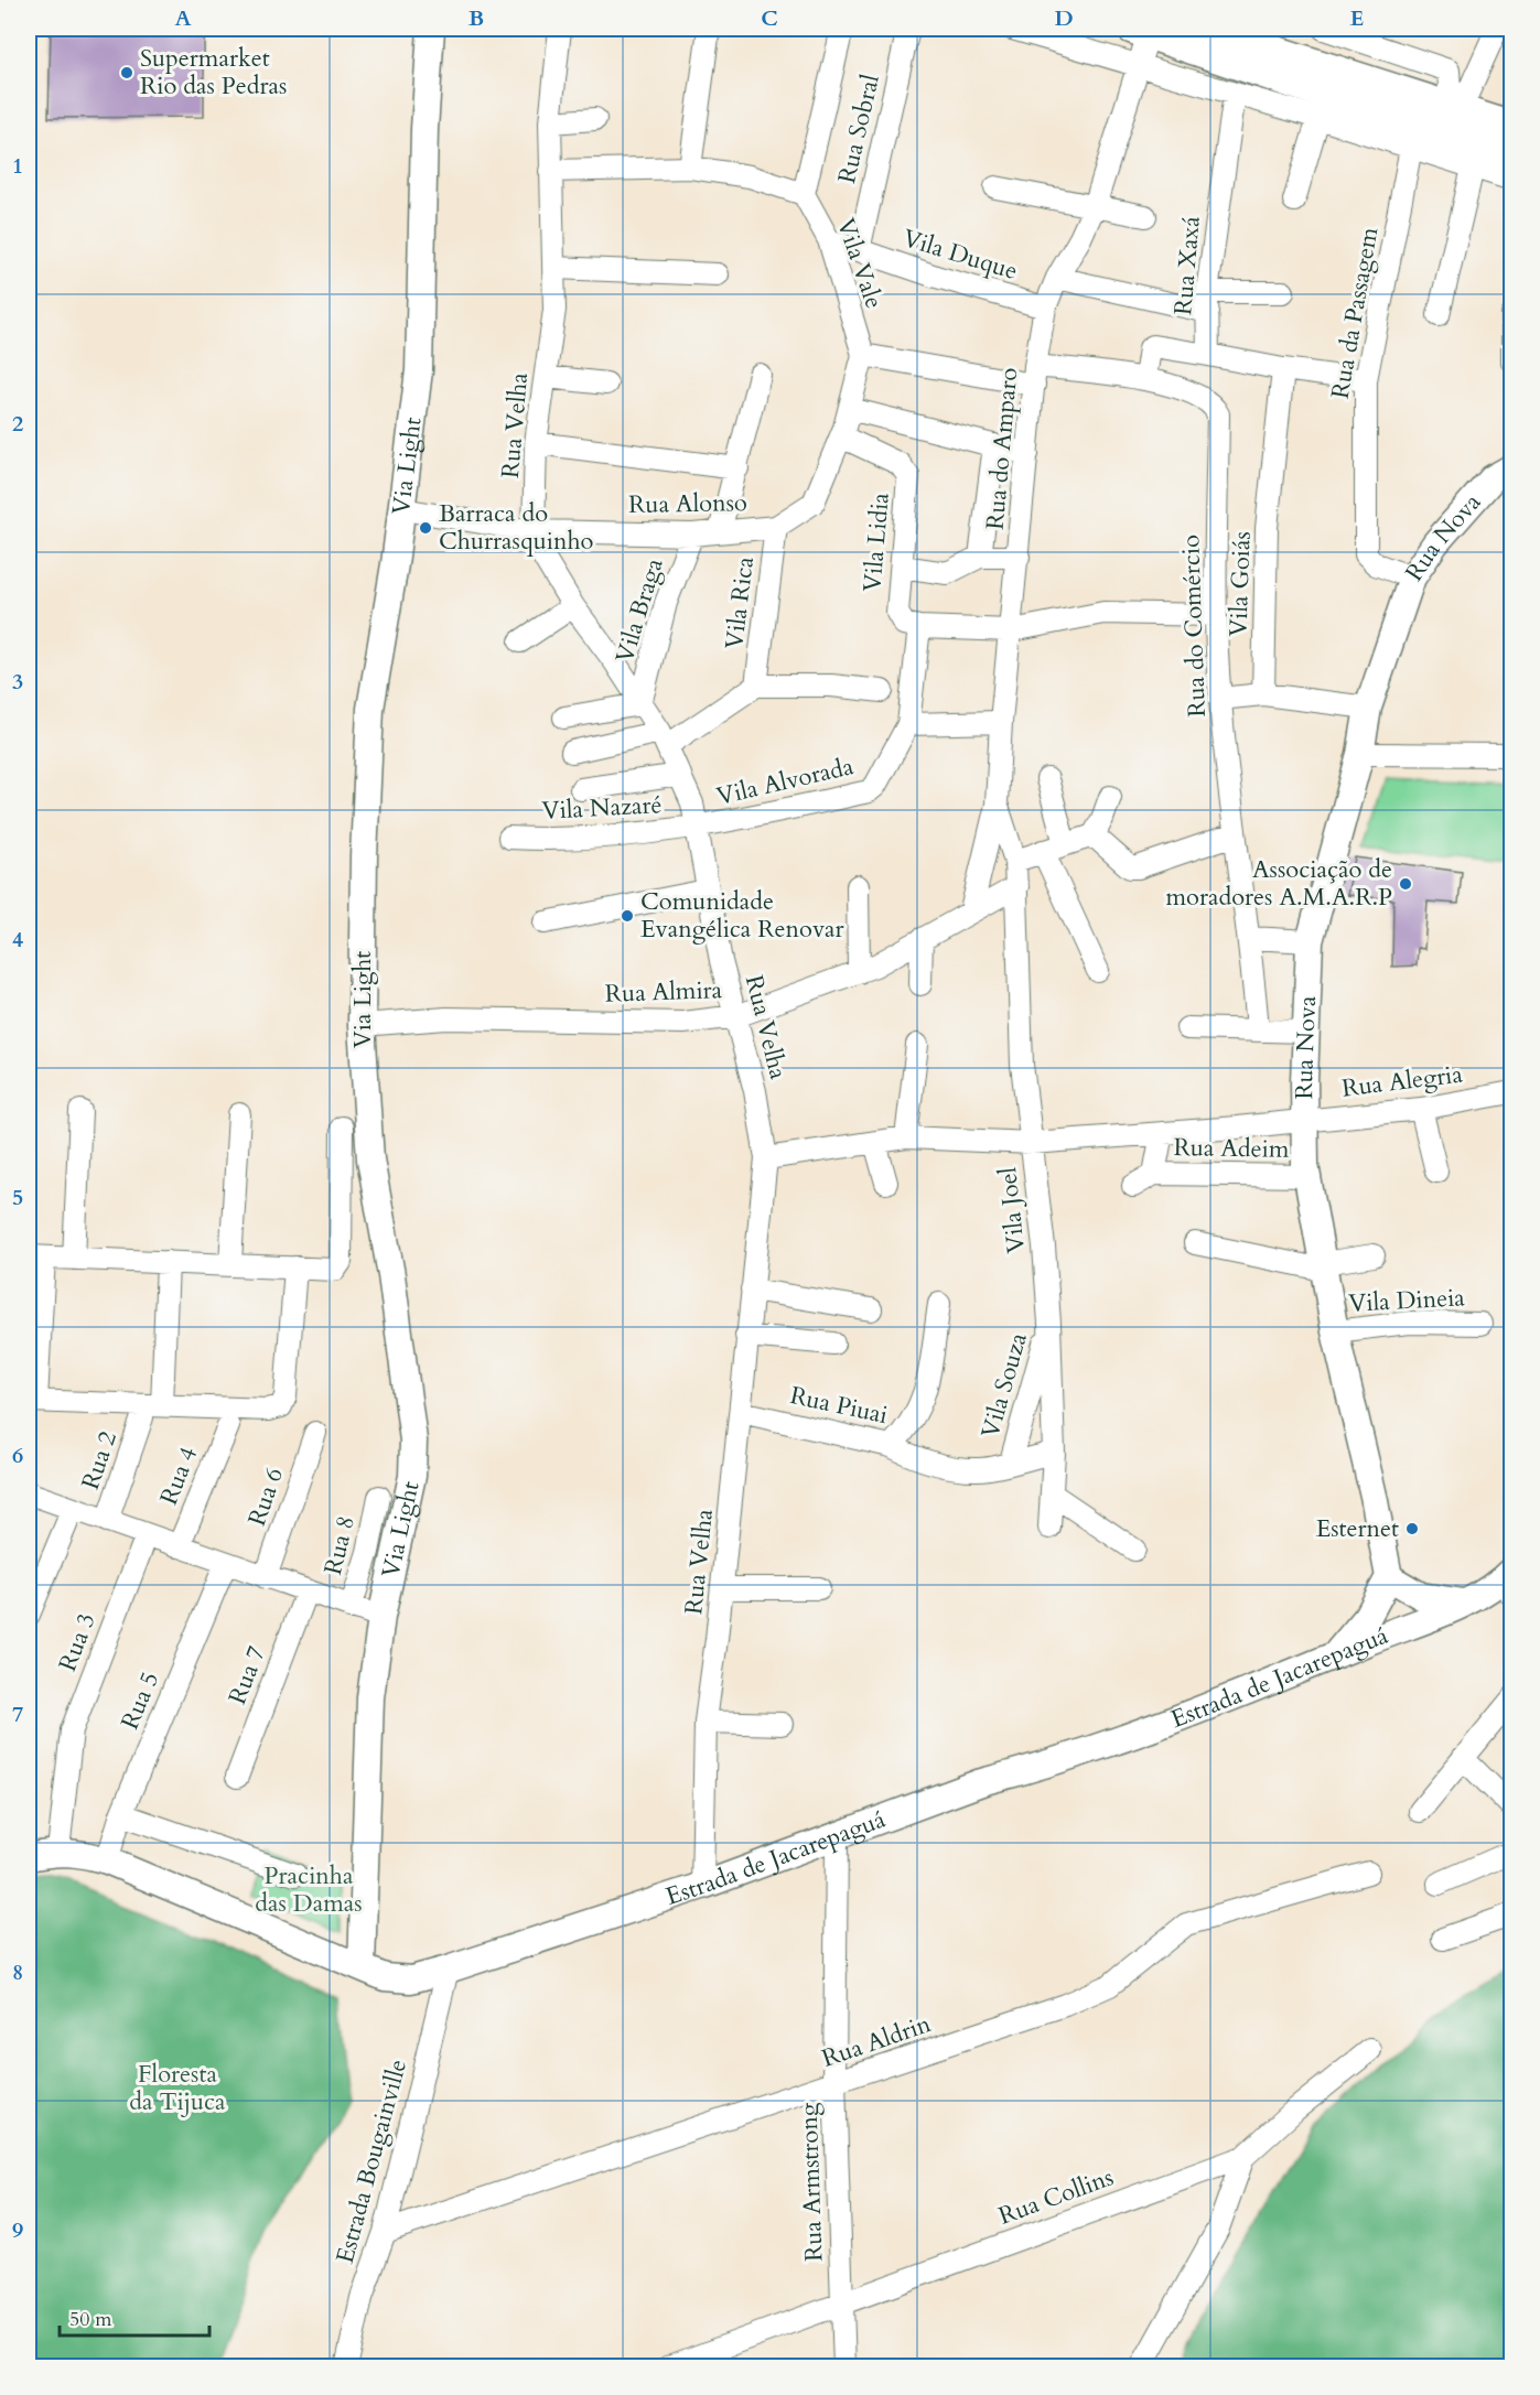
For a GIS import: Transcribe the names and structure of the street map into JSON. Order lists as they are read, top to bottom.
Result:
{
  "streets": {
    "street": [
      "Rua Sobral",
      "Vila Duque",
      "Vila Vale",
      "Rua Xaxá",
      "Rua da Passagem",
      "Rua Velha",
      "Rua do Amparo",
      "Via Light",
      "Rua Alonso",
      "Rua Nova",
      "Vila Lidia",
      "Vila Goiás",
      "Vila Rica",
      "Vila Braga",
      "Rua do Comércio",
      "Vila Alvorada",
      "Vila Nazaré",
      "Rua Almira",
      "Rua Alegria",
      "Rua Adeim",
      "Vila Joel",
      "Vila Dineia",
      "Vila Souza",
      "Rua Piuai",
      "Rua 2",
      "Rua 4",
      "Rua 6",
      "Rua 8",
      "Rua 3",
      "Rua 7",
      "Estrada de Jacarepaguá",
      "Rua 5",
      "Rua Aldrin",
      "Estrada Bougainville",
      "Rua Armstrong",
      "Rua Collins"
    ]
  },
  "crossings": [
    ["Rua Sobral", "Vila Duque"],
    ["Vila Duque", "Rua do Amparo"],
    ["Vila Vale", "Rua Alonso"],
    ["Rua Xaxá", "Rua do Comércio"],
    ["Rua da Passagem", "Rua Nova"],
    ["Rua Velha", "Rua Alonso"],
    ["Rua Velha", "Vila Braga"],
    ["Rua Velha", "Vila Alvorada"],
    ["Rua Velha", "Vila Nazaré"],
    ["Rua Velha", "Rua Almira"],
    ["Rua Velha", "Rua Alegria"],
    ["Rua Velha", "Rua Piuai"],
    ["Rua Velha", "Estrada de Jacarepaguá"],
    ["Rua do Amparo", "Rua do Comércio"],
    ["Rua do Amparo", "Rua Almira"],
    ["Rua do Amparo", "Vila Joel"],
    ["Via Light", "Rua Alonso"],
    ["Via Light", "Rua Almira"],
    ["Via Light", "Estrada de Jacarepaguá"],
    ["Rua Alonso", "Vila Lidia"],
    ["Rua Alonso", "Vila Rica"],
    ["Rua Alonso", "Vila Braga"],
    ["Rua Nova", "Rua Alegria"],
    ["Rua Nova", "Rua Adeim"],
    ["Rua Nova", "Vila Dineia"],
    ["Vila Lidia", "Vila Alvorada"],
    ["Vila Alvorada", "Vila Nazaré"],
    ["Rua Almira", "Vila Joel"],
    ["Rua Alegria", "Vila Joel"],
    ["Vila Joel", "Vila Souza"],
    ["Rua 3", "Estrada de Jacarepaguá"],
    ["Estrada de Jacarepaguá", "Rua 5"],
    ["Estrada de Jacarepaguá", "Estrada Bougainville"],
    ["Estrada de Jacarepaguá", "Rua Armstrong"],
    ["Rua Aldrin", "Estrada Bougainville"],
    ["Rua Aldrin", "Rua Armstrong"],
    ["Rua Armstrong", "Rua Collins"]
  ],
  "parks": ["Pracinha das Damas", "Floresta da Tijuca"],
  "places": [
    "Supermarket Rio das Pedras",
    "Barraca do Churrasquinho",
    "Associação de moradores A.M.A.R.P",
    "Comunidade Evangélica Renovar",
    "Esternet"
  ],
  "scale_bar": "50 m",
  "grid": {
    "columns": [
      "A",
      "B",
      "C",
      "D",
      "E"
    ],
    "rows": [
      "1",
      "2",
      "3",
      "4",
      "5",
      "6",
      "7",
      "8",
      "9"
    ]
  }
}
